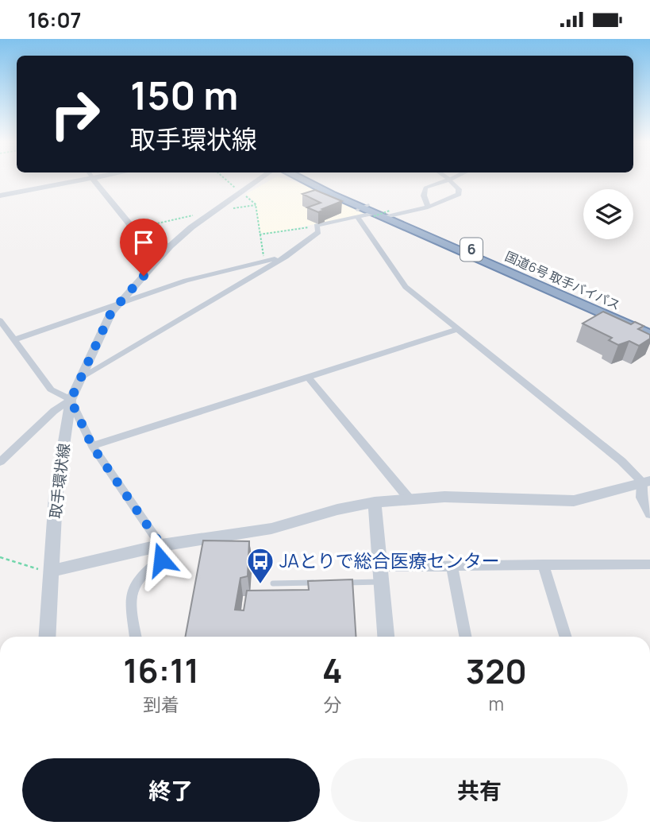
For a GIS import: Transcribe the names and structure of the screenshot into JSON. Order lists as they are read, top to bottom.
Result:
{
  "streets": {
    "highway": ["6", "国道6号 取手バイパス"],
    "street": ["取手環状線"]
  },
  "places": {
    "bus stop": ["JAとりで総合医療センター"]
  },
  "page": {
    "status": "16:07",
    "turn": ["150 m", "取手環状線"],
    "eta": [
      "16:11",
      "到着",
      "4",
      "分",
      "320",
      "m"
    ],
    "buttons": ["終了", "共有"]
  }
}
